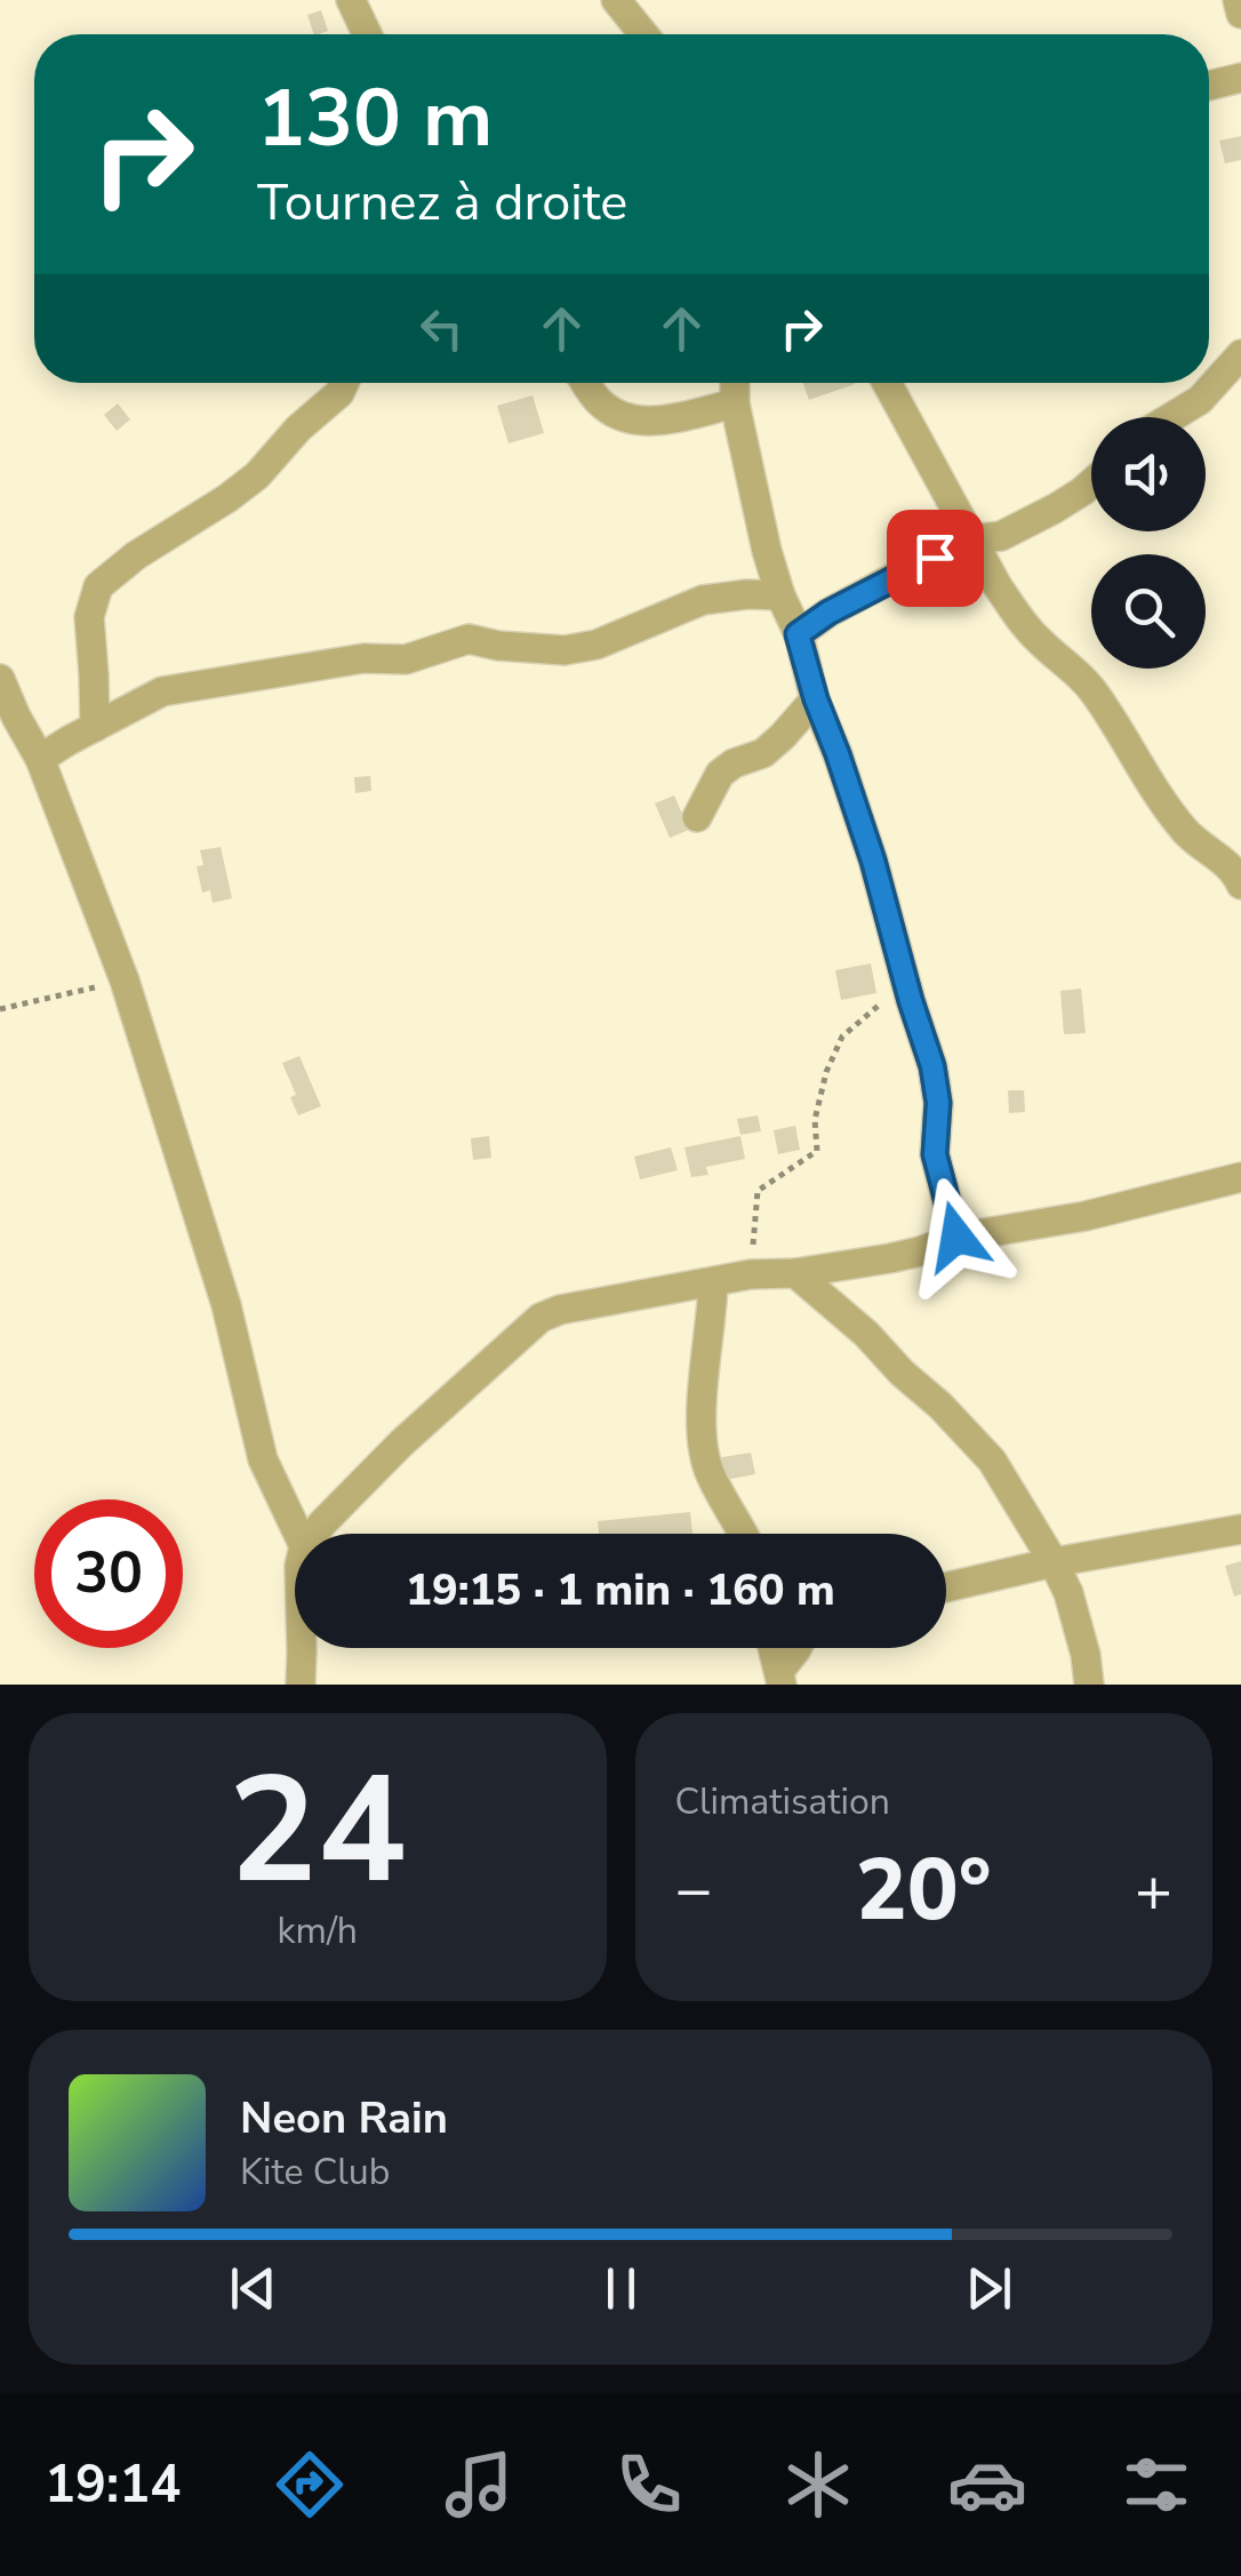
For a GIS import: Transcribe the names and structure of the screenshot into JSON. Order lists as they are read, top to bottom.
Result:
{
  "page": {
    "turn": ["130 m", "Tournez à droite"],
    "limit": "30",
    "trip": "19:15 · 1 min · 160 m",
    "tile": [
      ["24", "km/h"],
      "Climatisation"
    ],
    "heat": ["−", "20°", "+"],
    "song": ["Neon Rain", "Kite Club"],
    "tabs": "19:14"
  }
}
